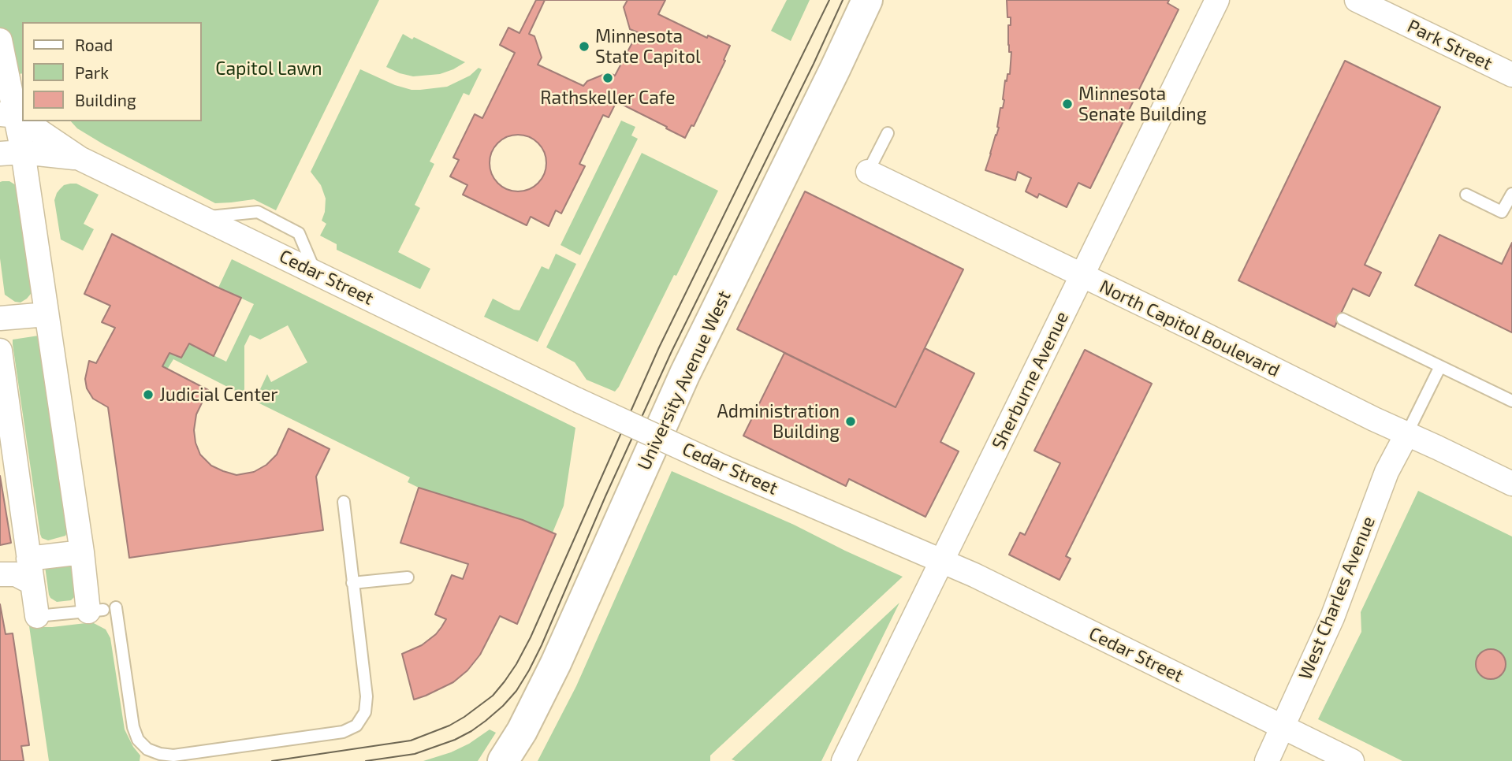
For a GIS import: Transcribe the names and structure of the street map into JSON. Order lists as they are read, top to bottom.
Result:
{
  "streets": {
    "main road": ["University Avenue West"],
    "street": [
      "Park Street",
      "Cedar Street",
      "North Capitol Boulevard",
      "Sherburne Avenue",
      "West Charles Avenue"
    ]
  },
  "crossings": [
    ["Cedar Street", "Sherburne Avenue"],
    ["Cedar Street", "West Charles Avenue"],
    ["North Capitol Boulevard", "Sherburne Avenue"],
    ["North Capitol Boulevard", "West Charles Avenue"]
  ],
  "parks": ["Capitol Lawn"],
  "places": [
    "Minnesota State Capitol",
    "Rathskeller Cafe",
    "Minnesota Senate Building",
    "Judicial Center",
    "Administration Building"
  ],
  "legend": ["Road", "Park", "Building"]
}
